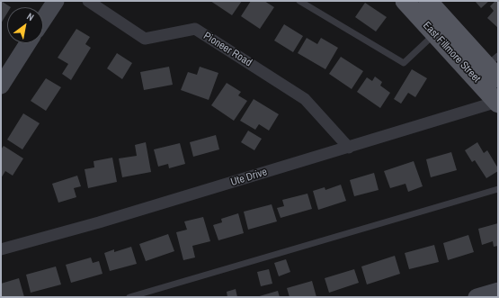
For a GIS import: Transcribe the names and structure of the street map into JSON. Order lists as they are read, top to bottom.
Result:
{
  "streets": {
    "main road": ["East Fillmore Street"],
    "street": ["Pioneer Road", "Ute Drive"]
  },
  "crossings": [
    ["Pioneer Road", "Ute Drive"],
    ["East Fillmore Street", "Ute Drive"]
  ],
  "north": "top right"
}
